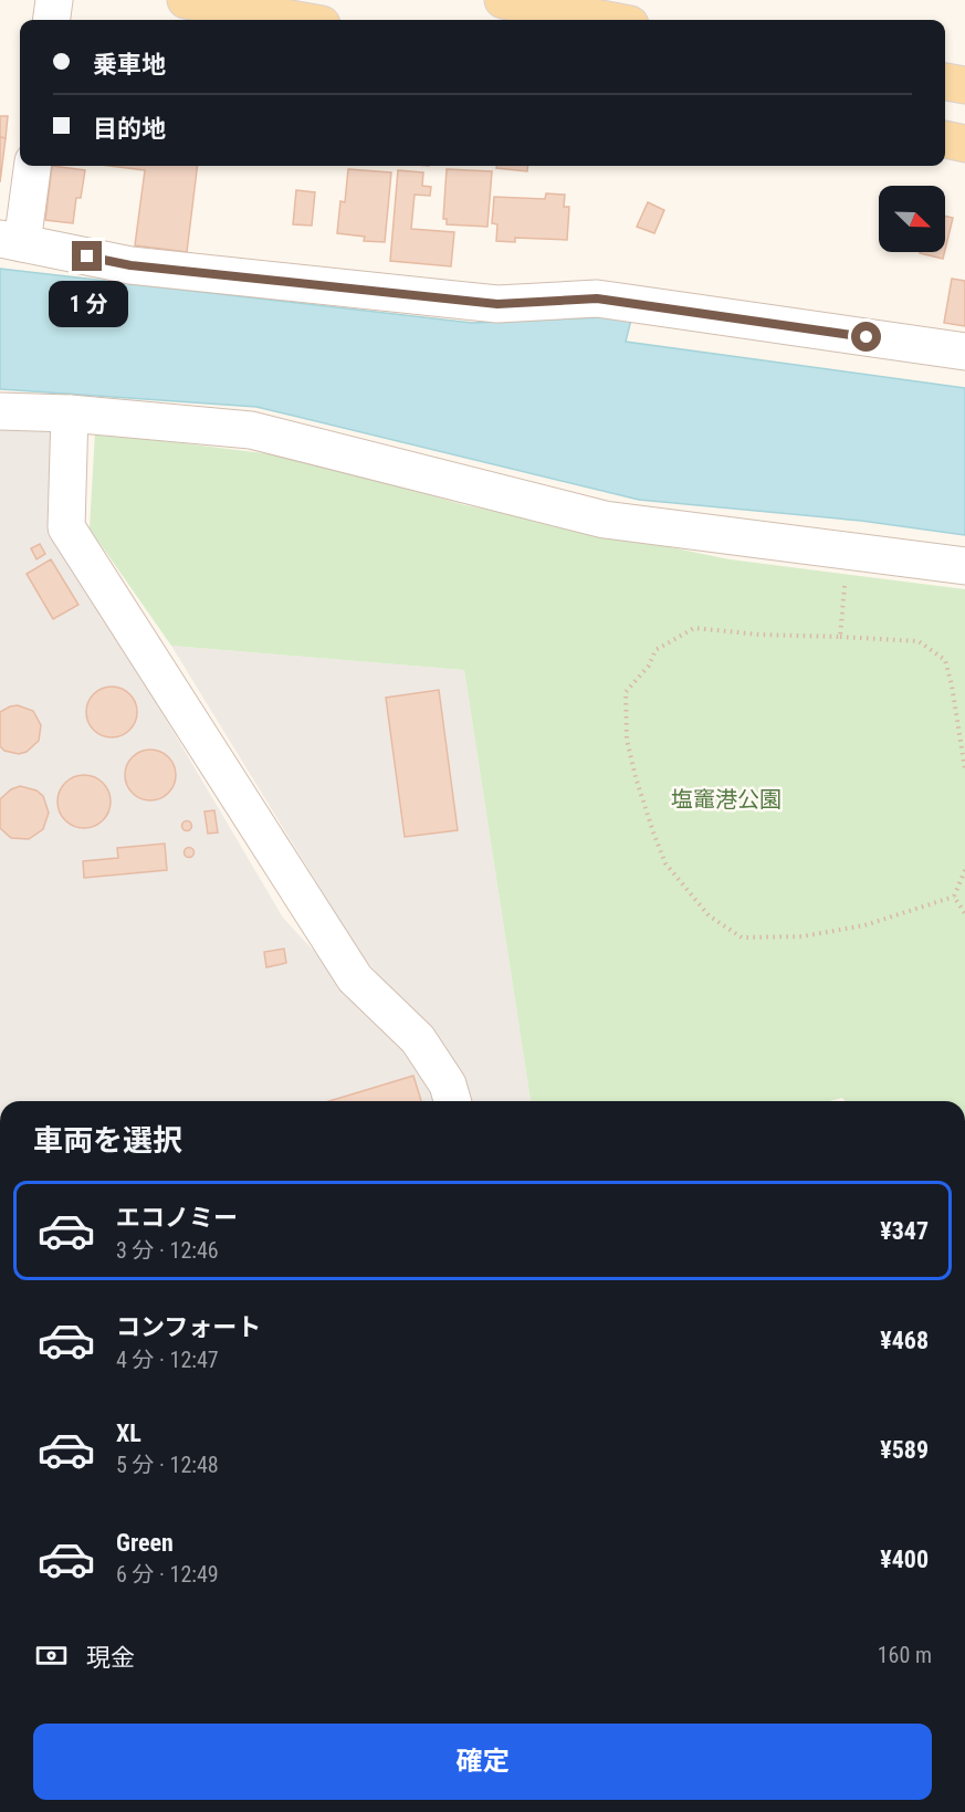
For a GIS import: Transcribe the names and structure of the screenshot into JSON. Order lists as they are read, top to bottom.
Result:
{
  "parks": ["塩竈港公園"],
  "north": "bottom right",
  "page": {
    "banner": ["乗車地", "目的地"],
    "bubble": "1 分",
    "heading": "車両を選択",
    "list": [
      {
        "name": "エコノミー",
        "note": "3 分 · 12:46",
        "value": "¥347"
      },
      {
        "name": "コンフォート",
        "note": "4 分 · 12:47",
        "value": "¥468"
      },
      {
        "name": "XL",
        "note": "5 分 · 12:48",
        "value": "¥589"
      },
      {
        "name": "Green",
        "note": "6 分 · 12:49",
        "value": "¥400"
      }
    ],
    "pay": ["現金", "160 m"],
    "buttons": "確定"
  }
}
